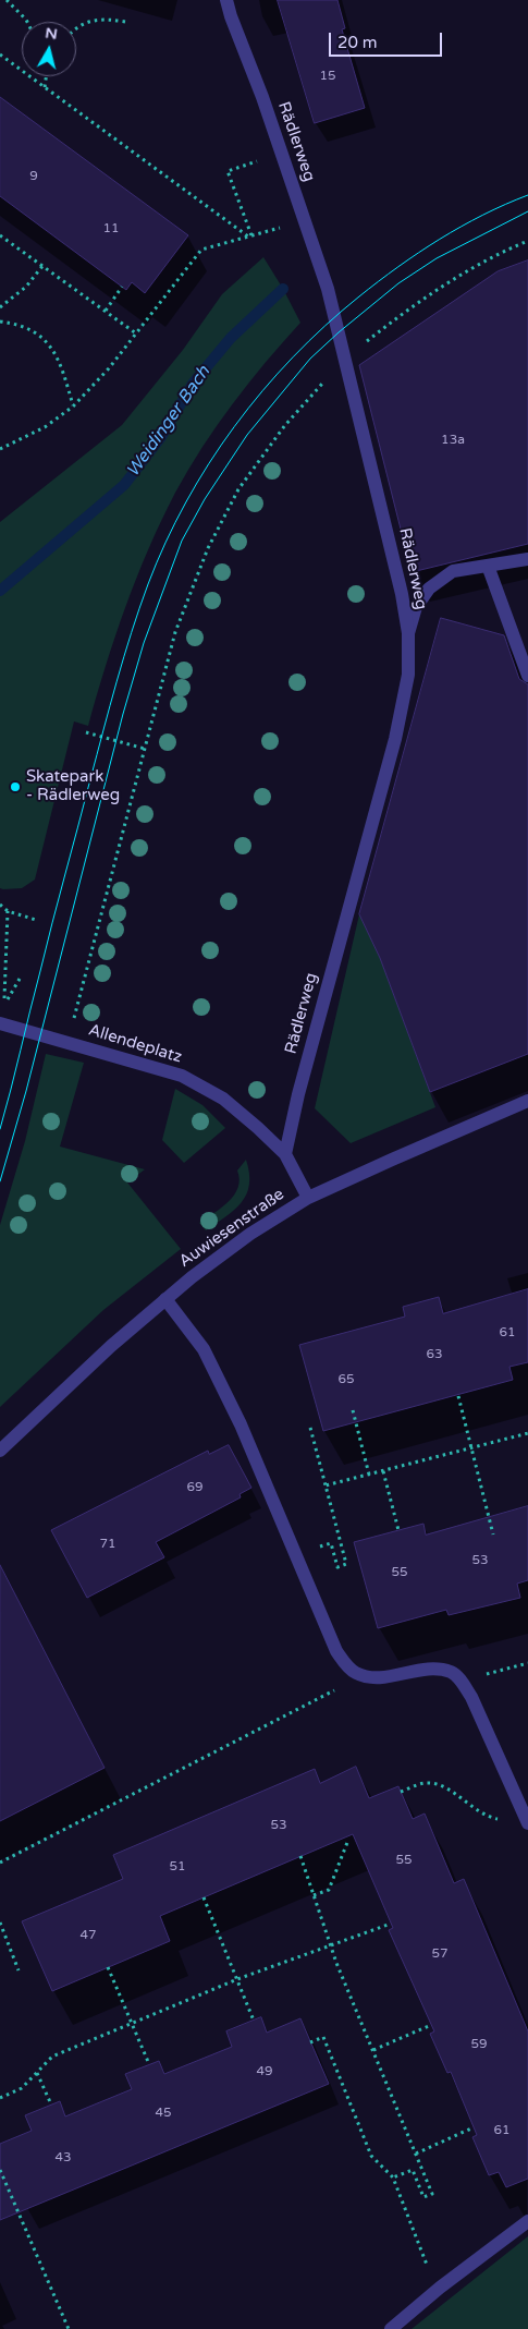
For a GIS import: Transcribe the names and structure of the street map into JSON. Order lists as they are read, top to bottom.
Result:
{
  "streets": {
    "street": ["Rädlerweg", "Allendeplatz", "Auwiesenstraße"]
  },
  "crossings": [
    ["Rädlerweg", "Allendeplatz"],
    ["Allendeplatz", "Auwiesenstraße"]
  ],
  "water": ["Weidinger Bach"],
  "places": ["Skatepark - Rädlerweg"],
  "house_numbers": [
    "15",
    "9",
    "11",
    "13a",
    "61",
    "63",
    "65",
    "69",
    "71",
    "53",
    "55",
    "53",
    "55",
    "51",
    "47",
    "57",
    "59",
    "49",
    "45",
    "61",
    "43"
  ],
  "scale_bar": "20 m",
  "north": "top"
}
